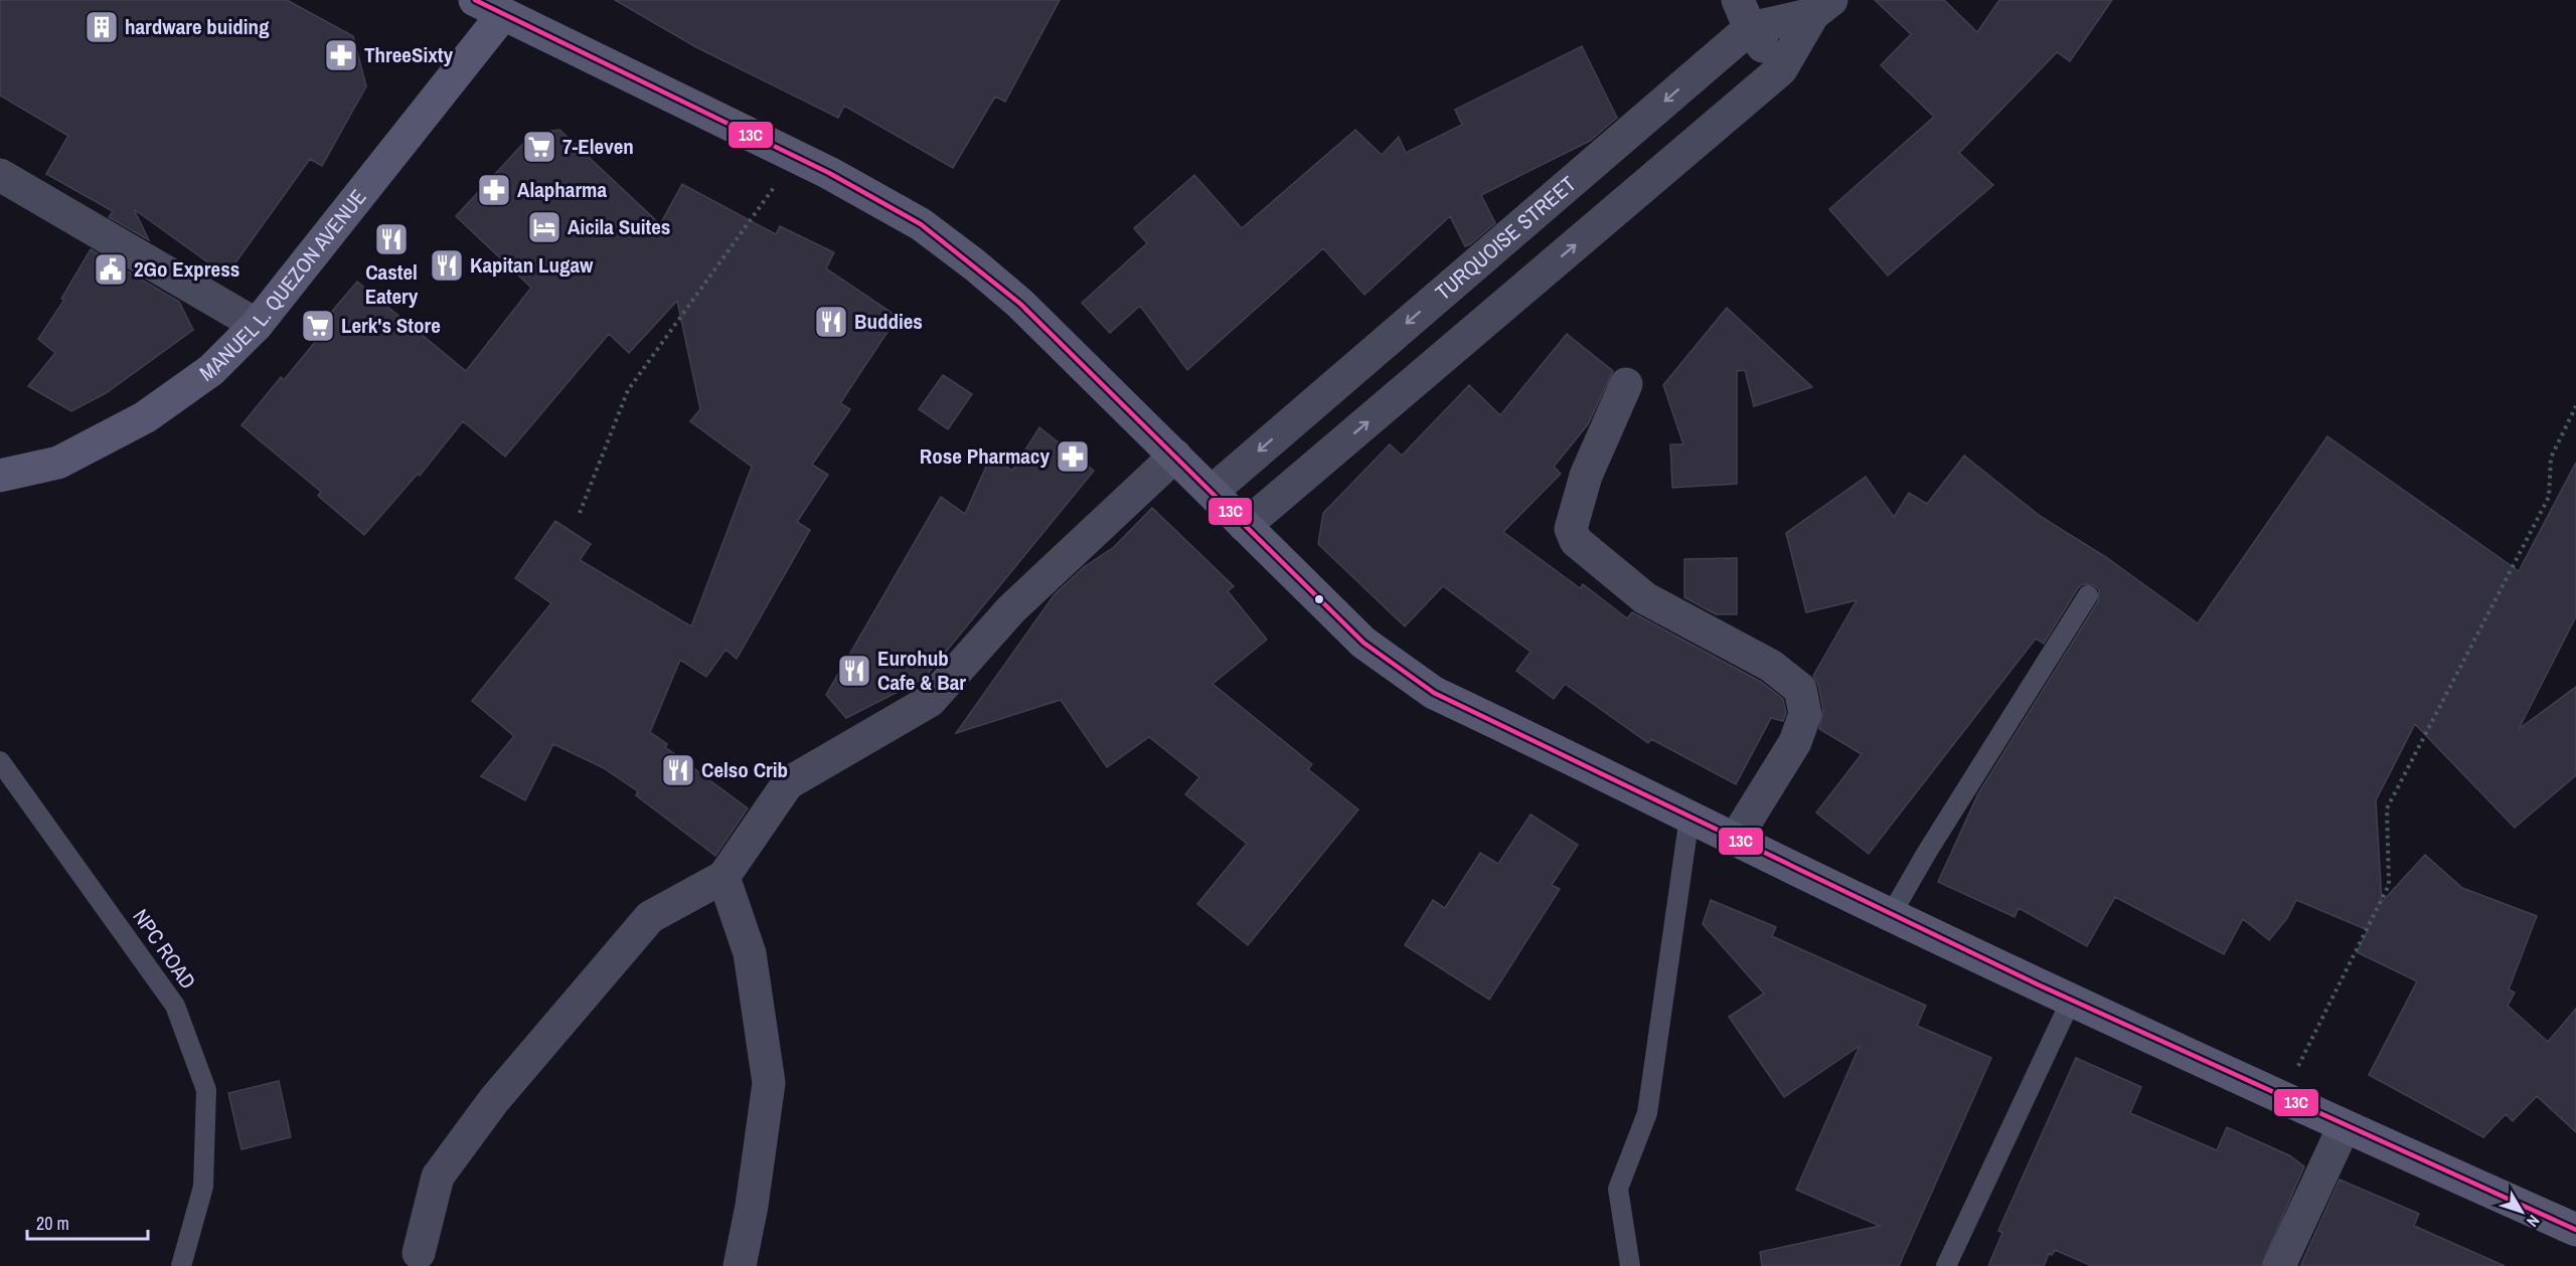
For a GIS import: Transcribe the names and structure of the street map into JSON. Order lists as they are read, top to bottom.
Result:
{
  "streets": {
    "main road": ["MANUEL L. QUEZON AVENUE"],
    "street": ["TURQUOISE STREET"],
    "lane": ["NPC ROAD"]
  },
  "places": {
    "building": ["hardware buiding"],
    "pharmacy": ["ThreeSixty", "Alapharma", "Rose Pharmacy"],
    "supermarket": ["7-Eleven", "Lerk's Store"],
    "hotel": ["Aicila Suites"],
    "restaurant": [
      "Castel Eatery",
      "Kapitan Lugaw",
      "Buddies",
      "Eurohub Cafe & Bar",
      "Celso Crib"
    ],
    "public building": ["2Go Express"]
  },
  "lines": ["transit line 13C"],
  "scale_bar": "20 m",
  "north": "bottom right"
}
